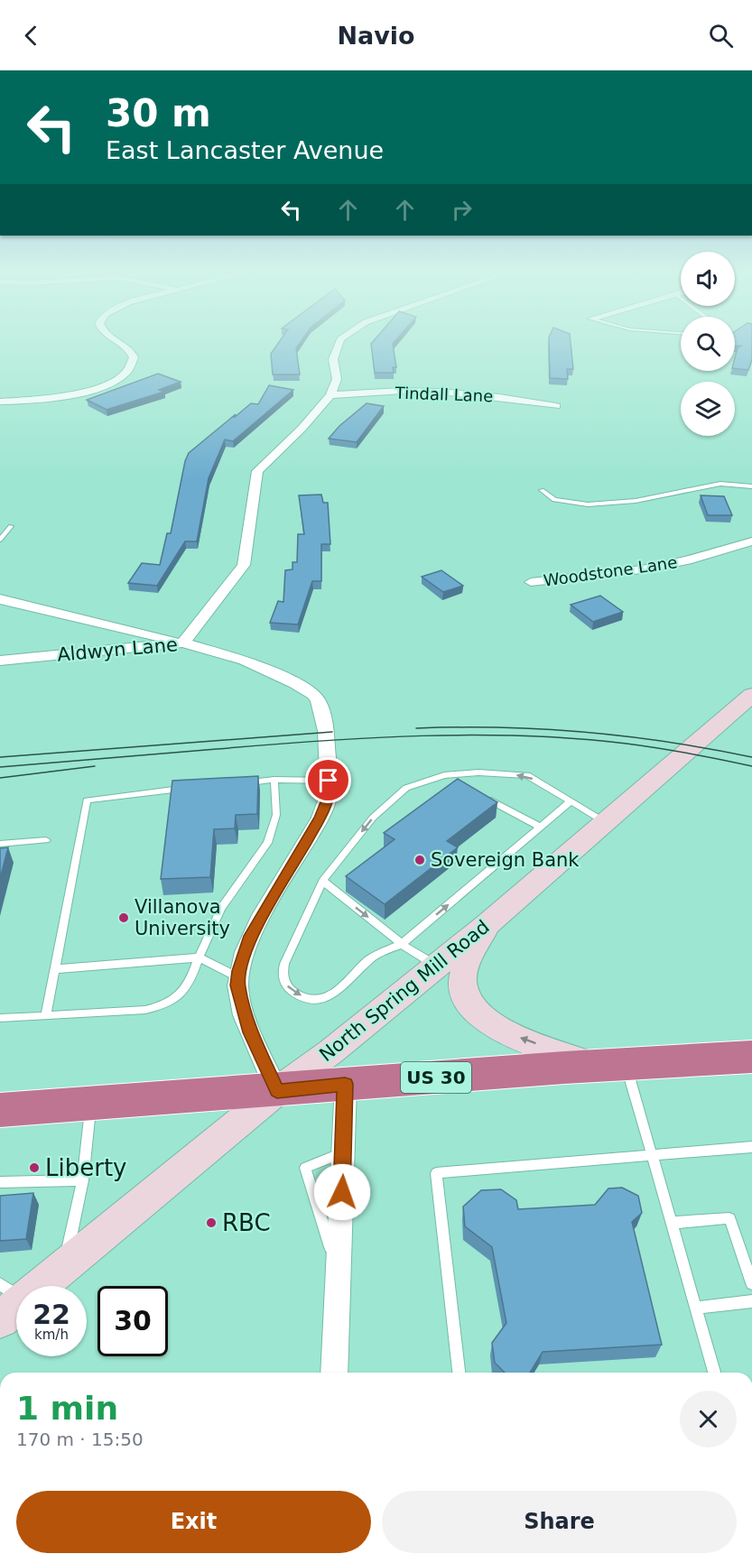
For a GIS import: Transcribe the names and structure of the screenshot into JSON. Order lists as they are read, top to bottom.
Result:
{
  "streets": {
    "highway": ["US 30"],
    "main road": ["North Spring Mill Road"],
    "street": ["Tindall Lane", "Woodstone Lane", "Aldwyn Lane"]
  },
  "crossings": [
    ["Aldwyn Lane", "North Spring Mill Road"],
    ["Aldwyn Lane", "US 30"],
    ["North Spring Mill Road", "US 30"]
  ],
  "places": [
    "Sovereign Bank",
    "Villanova University",
    "Liberty",
    "RBC"
  ],
  "page": {
    "header": "Navio",
    "turn": ["30 m", "East Lancaster Avenue"],
    "speed": "22 km/h",
    "limit": "30",
    "heading": ["1 min", "170 m · 15:50"],
    "buttons": ["Exit", "Share"]
  }
}
